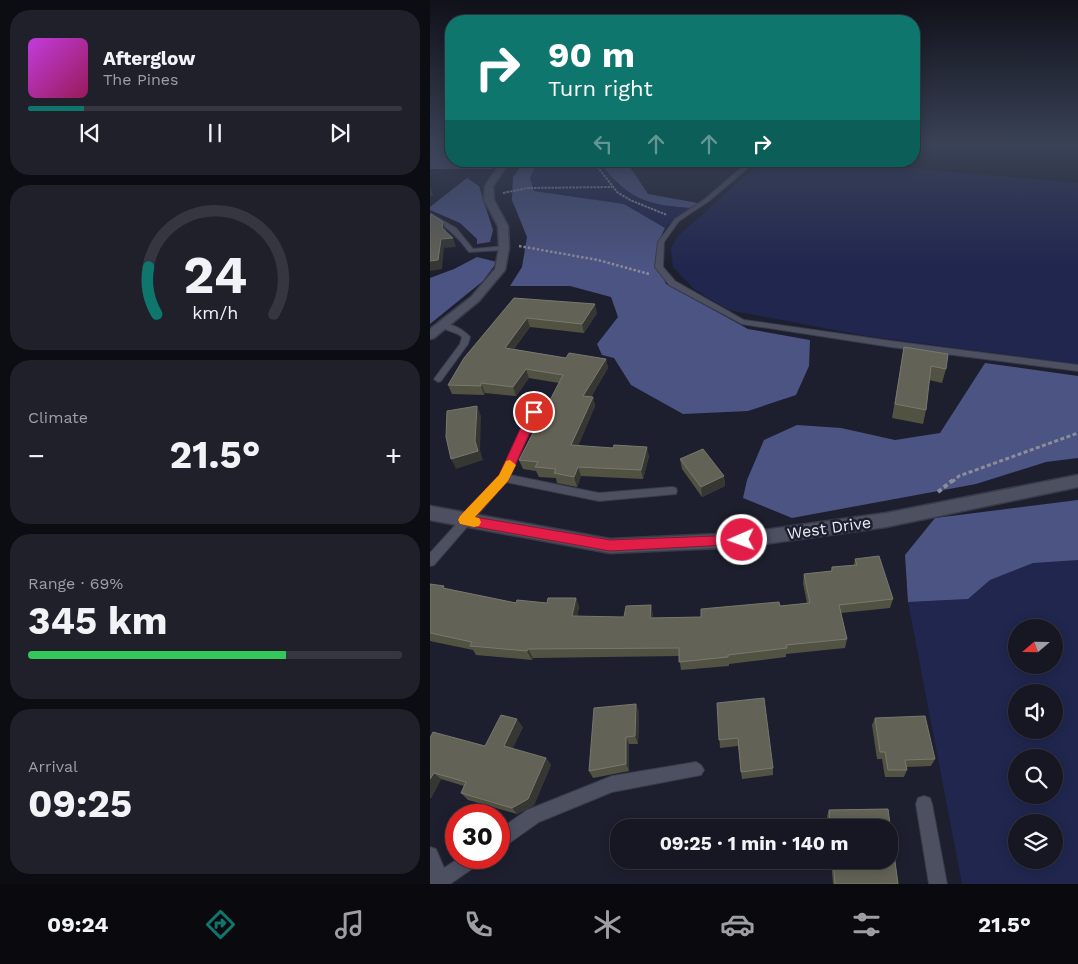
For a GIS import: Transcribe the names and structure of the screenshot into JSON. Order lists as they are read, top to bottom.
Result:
{
  "streets": {
    "street": ["West Drive"]
  },
  "north": "left",
  "page": {
    "turn": ["90 m", "Turn right"],
    "song": ["Afterglow", "The Pines"],
    "tile": [
      "Climate",
      ["Range · 69%", "345 km"],
      ["Arrival", "09:25"]
    ],
    "heat": ["−", "21.5°", "+"],
    "limit": "30",
    "trip": "09:25 · 1 min · 140 m",
    "tabs": ["09:24", "21.5°"],
    "gauge": ["24", "km/h"]
  }
}
